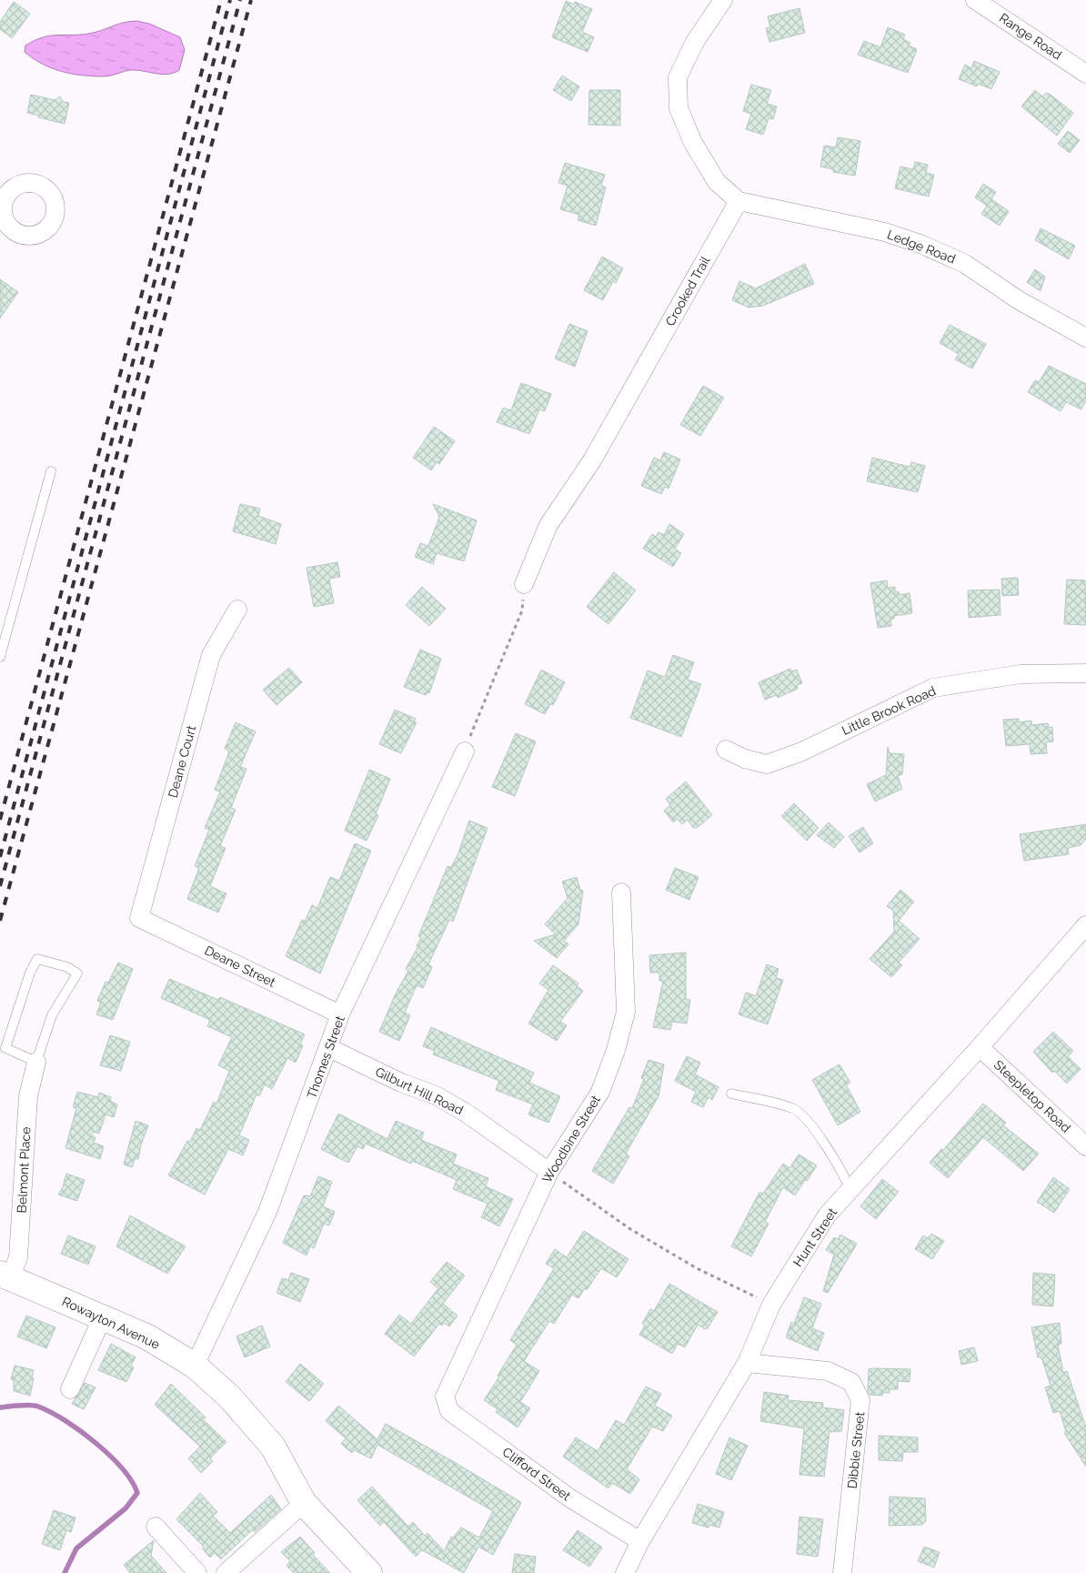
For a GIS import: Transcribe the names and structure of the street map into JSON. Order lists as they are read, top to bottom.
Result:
{
  "streets": {
    "street": [
      "Range Road",
      "Ledge Road",
      "Crooked Trail",
      "Little Brook Road",
      "Deane Court",
      "Deane Street",
      "Thomes Street",
      "Gilburt Hill Road",
      "Steepletop Road",
      "Woodbine Street",
      "Belmont Place",
      "Hunt Street",
      "Rowayton Avenue",
      "Dibble Street",
      "Clifford Street"
    ]
  },
  "crossings": [
    ["Ledge Road", "Crooked Trail"],
    ["Deane Court", "Deane Street"],
    ["Deane Street", "Thomes Street"],
    ["Thomes Street", "Gilburt Hill Road"],
    ["Thomes Street", "Rowayton Avenue"],
    ["Gilburt Hill Road", "Woodbine Street"],
    ["Steepletop Road", "Hunt Street"],
    ["Woodbine Street", "Clifford Street"],
    ["Belmont Place", "Rowayton Avenue"],
    ["Hunt Street", "Dibble Street"],
    ["Hunt Street", "Clifford Street"]
  ]
}
